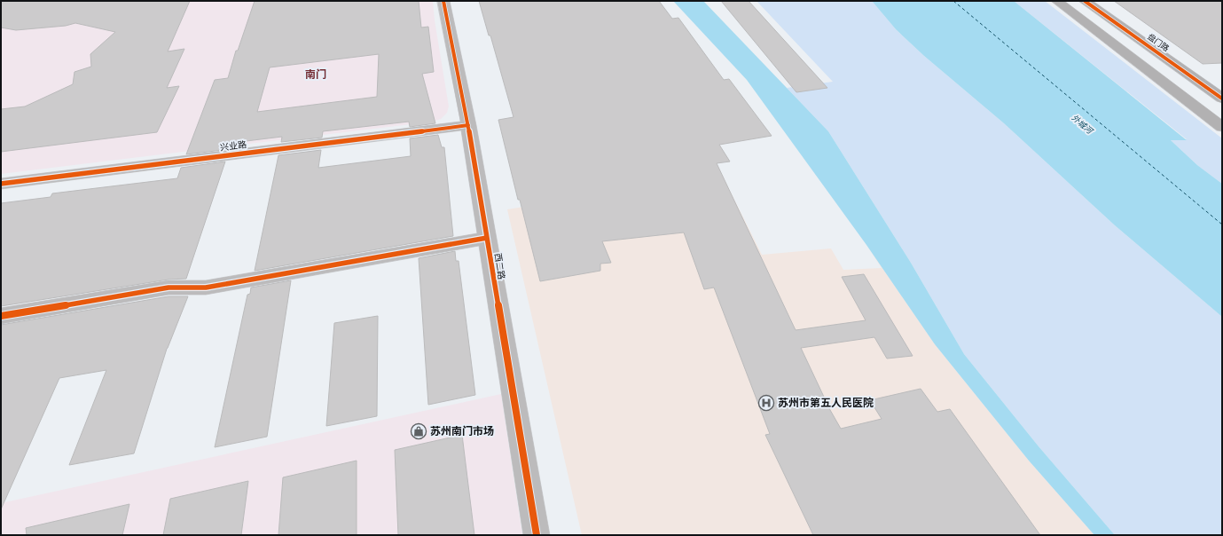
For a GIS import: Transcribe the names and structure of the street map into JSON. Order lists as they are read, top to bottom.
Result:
{
  "streets": {
    "main road": ["盘门路"],
    "street": ["兴业路", "西二路"]
  },
  "crossings": [
    ["兴业路", "西二路"]
  ],
  "districts": ["南门"],
  "water": ["外城河"],
  "places": {
    "hospital": ["苏州市第五人民医院"],
    "shop": ["苏州南门市场"]
  }
}
